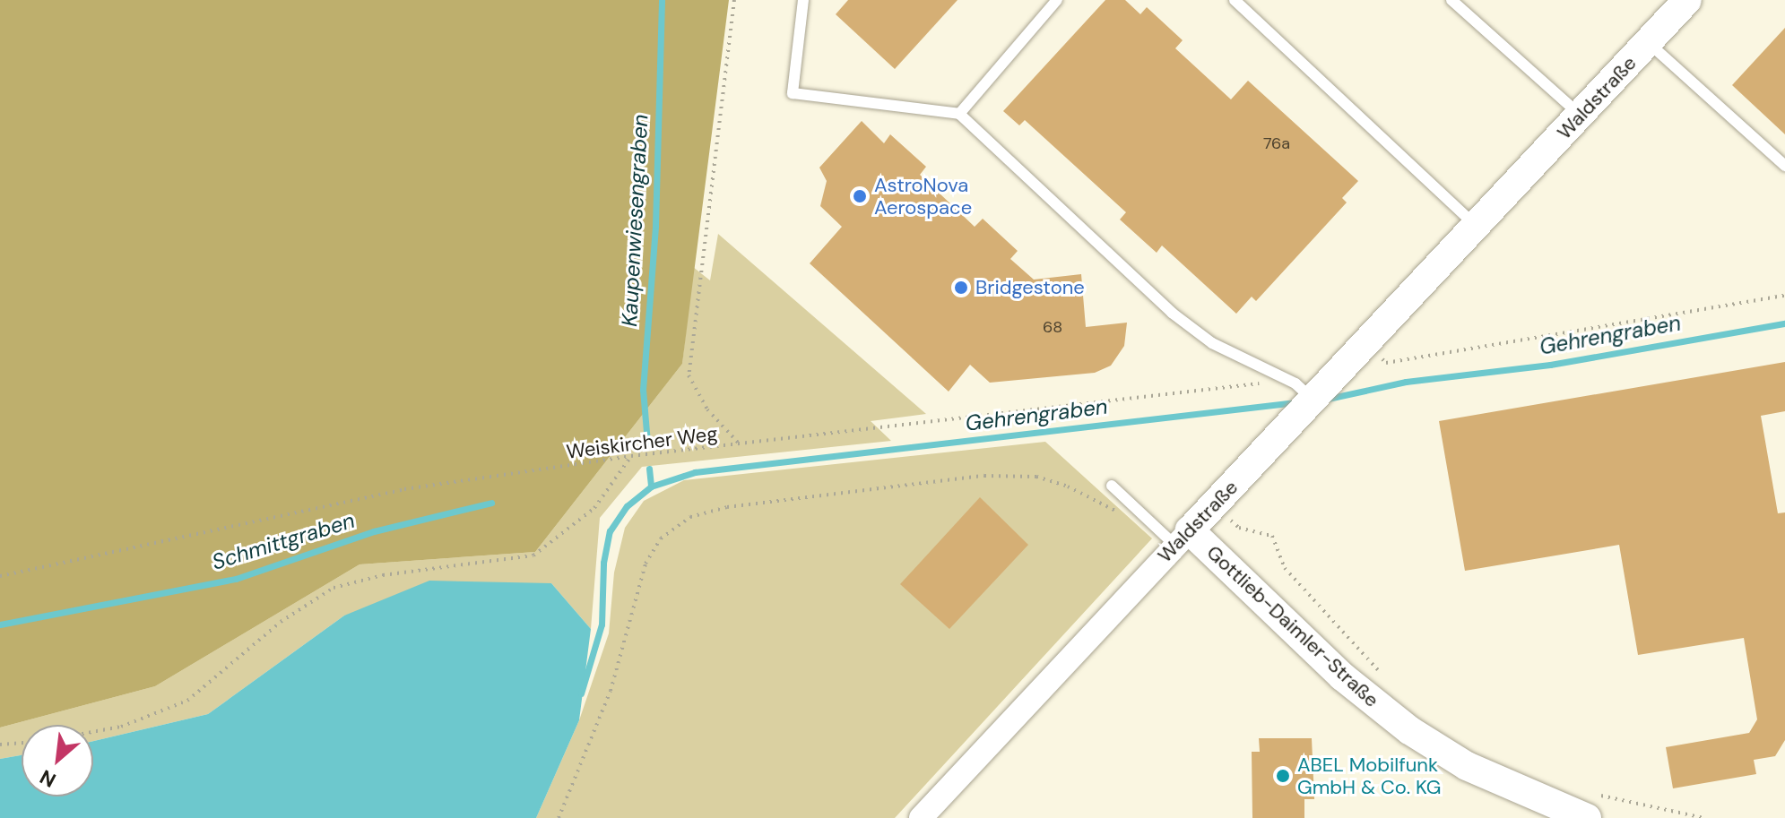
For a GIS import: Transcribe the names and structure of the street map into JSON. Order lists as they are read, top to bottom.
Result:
{
  "streets": {
    "street": ["Waldstraße", "Gottlieb-Daimler-Straße"],
    "path": ["Weiskircher Weg"]
  },
  "crossings": [
    ["Waldstraße", "Weiskircher Weg"],
    ["Waldstraße", "Gottlieb-Daimler-Straße"]
  ],
  "water": ["Kaupenwiesengraben", "Gehrengraben", "Schmittgraben"],
  "places": ["AstroNova Aerospace", "Bridgestone", "ABEL Mobilfunk GmbH & Co. KG"],
  "house_numbers": ["76a", "68"],
  "north": "bottom left"
}
